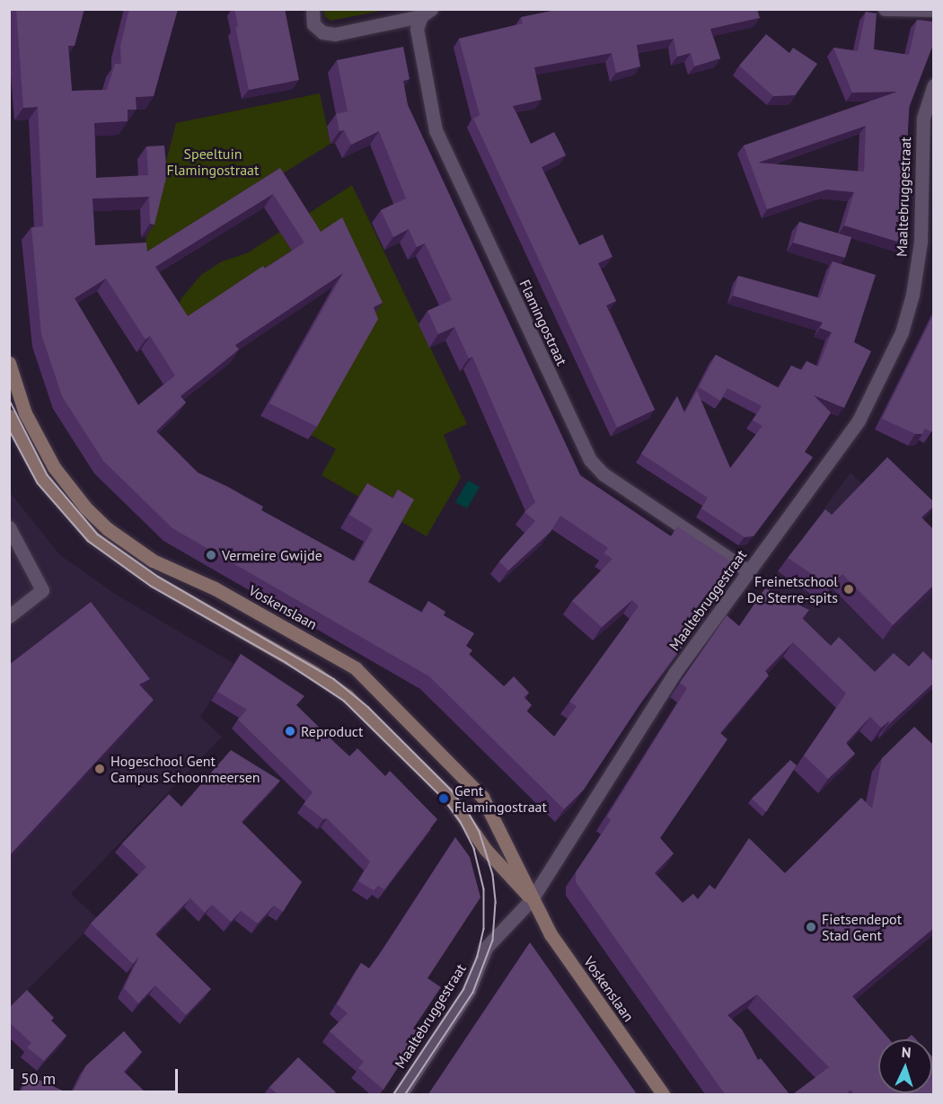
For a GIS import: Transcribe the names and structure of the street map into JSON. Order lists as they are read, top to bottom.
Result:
{
  "streets": {
    "street": ["Maaltebruggestraat", "Flamingostraat", "Voskenslaan"]
  },
  "crossings": [
    ["Maaltebruggestraat", "Flamingostraat"],
    ["Maaltebruggestraat", "Voskenslaan"]
  ],
  "parks": ["Speeltuin Flamingostraat"],
  "places": [
    "Vermeire Gwijde",
    "Freinetschool De Sterre-spits",
    "Reproduct",
    "Hogeschool Gent Campus Schoonmeersen",
    "Gent Flamingostraat",
    "Fietsendepot Stad Gent"
  ],
  "scale_bar": "50 m",
  "north": "top"
}
